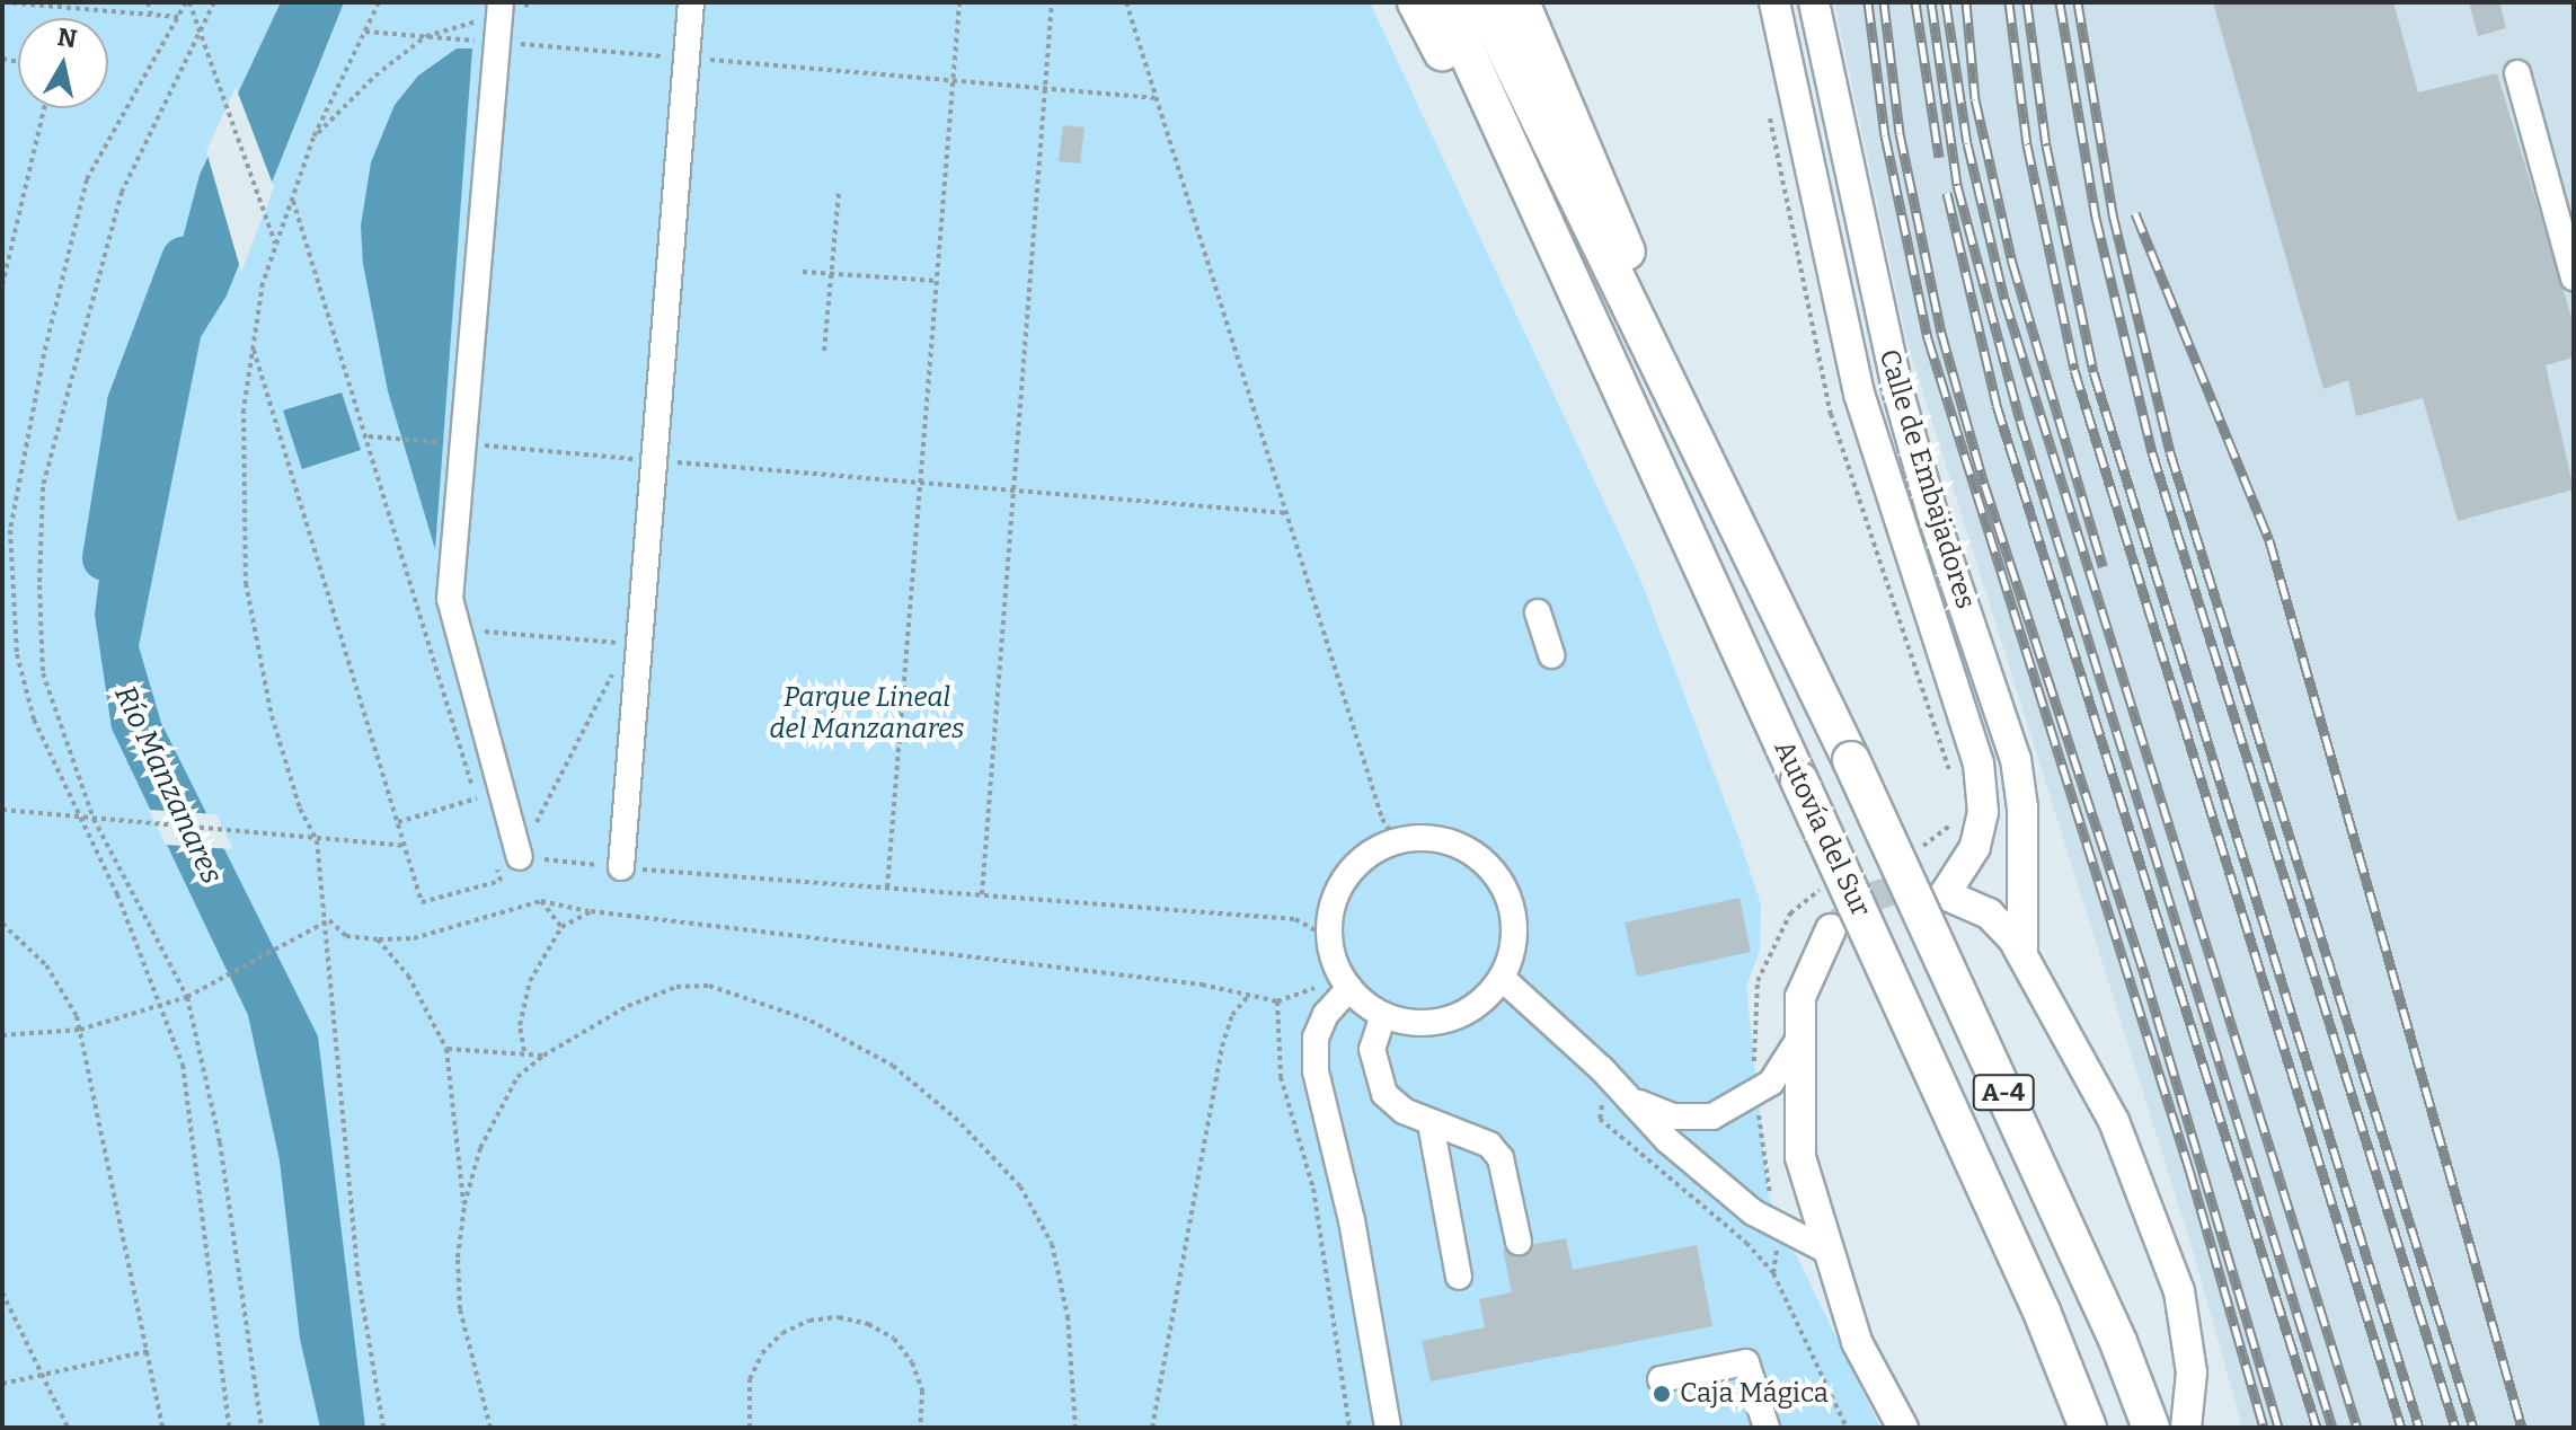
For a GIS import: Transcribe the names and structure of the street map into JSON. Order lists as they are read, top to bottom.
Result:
{
  "streets": {
    "highway": ["Autovía del Sur", "A-4"],
    "main road": ["Calle de Embajadores"]
  },
  "water": ["Río Manzanares"],
  "parks": ["Parque Lineal del Manzanares"],
  "places": ["Caja Mágica"],
  "north": "top"
}
